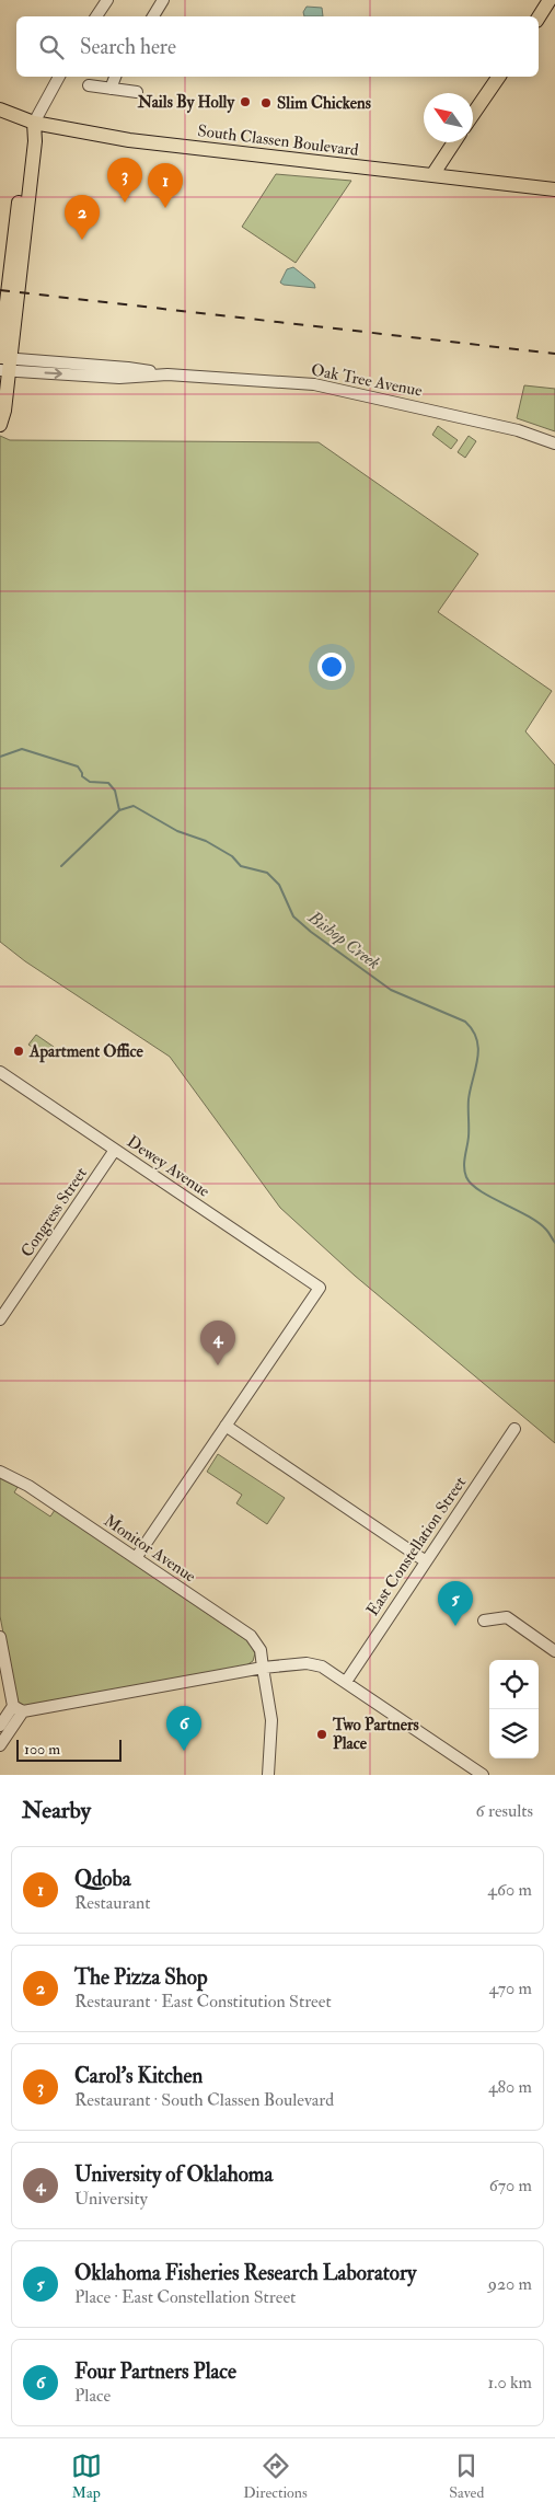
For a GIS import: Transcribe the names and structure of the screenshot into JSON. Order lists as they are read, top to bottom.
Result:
{
  "streets": {
    "main road": ["South Classen Boulevard"],
    "street": [
      "Oak Tree Avenue",
      "Dewey Avenue",
      "Congress Street",
      "East Constellation Street",
      "Monitor Avenue"
    ]
  },
  "crossings": [
    ["Dewey Avenue", "Congress Street"]
  ],
  "water": ["Bishop Creek"],
  "places": [
    "Nails By Holly",
    "Slim Chickens",
    "Apartment Office",
    "Two Partners Place"
  ],
  "scale_bar": "100 m",
  "north": "top left",
  "page": {
    "search": "Search here",
    "pins": [
      "3",
      "1",
      "2",
      "4",
      "5",
      "6"
    ],
    "scale": "100 m",
    "heading": ["Nearby", "6 results"],
    "list": [
      {
        "mark": "1",
        "name": "Qdoba",
        "note": "Restaurant",
        "value": "460 m"
      },
      {
        "mark": "2",
        "name": "The Pizza Shop",
        "note": "Restaurant · East Constitution Street",
        "value": "470 m"
      },
      {
        "mark": "3",
        "name": "Carol's Kitchen",
        "note": "Restaurant · South Classen Boulevard",
        "value": "480 m"
      },
      {
        "mark": "4",
        "name": "University of Oklahoma",
        "note": "University",
        "value": "670 m"
      },
      {
        "mark": "5",
        "name": "Oklahoma Fisheries Research Laboratory",
        "note": "Place · East Constellation Street",
        "value": "920 m"
      },
      {
        "mark": "6",
        "name": "Four Partners Place",
        "note": "Place",
        "value": "1.0 km"
      }
    ],
    "nav": ["Map", "Directions", "Saved"]
  }
}
